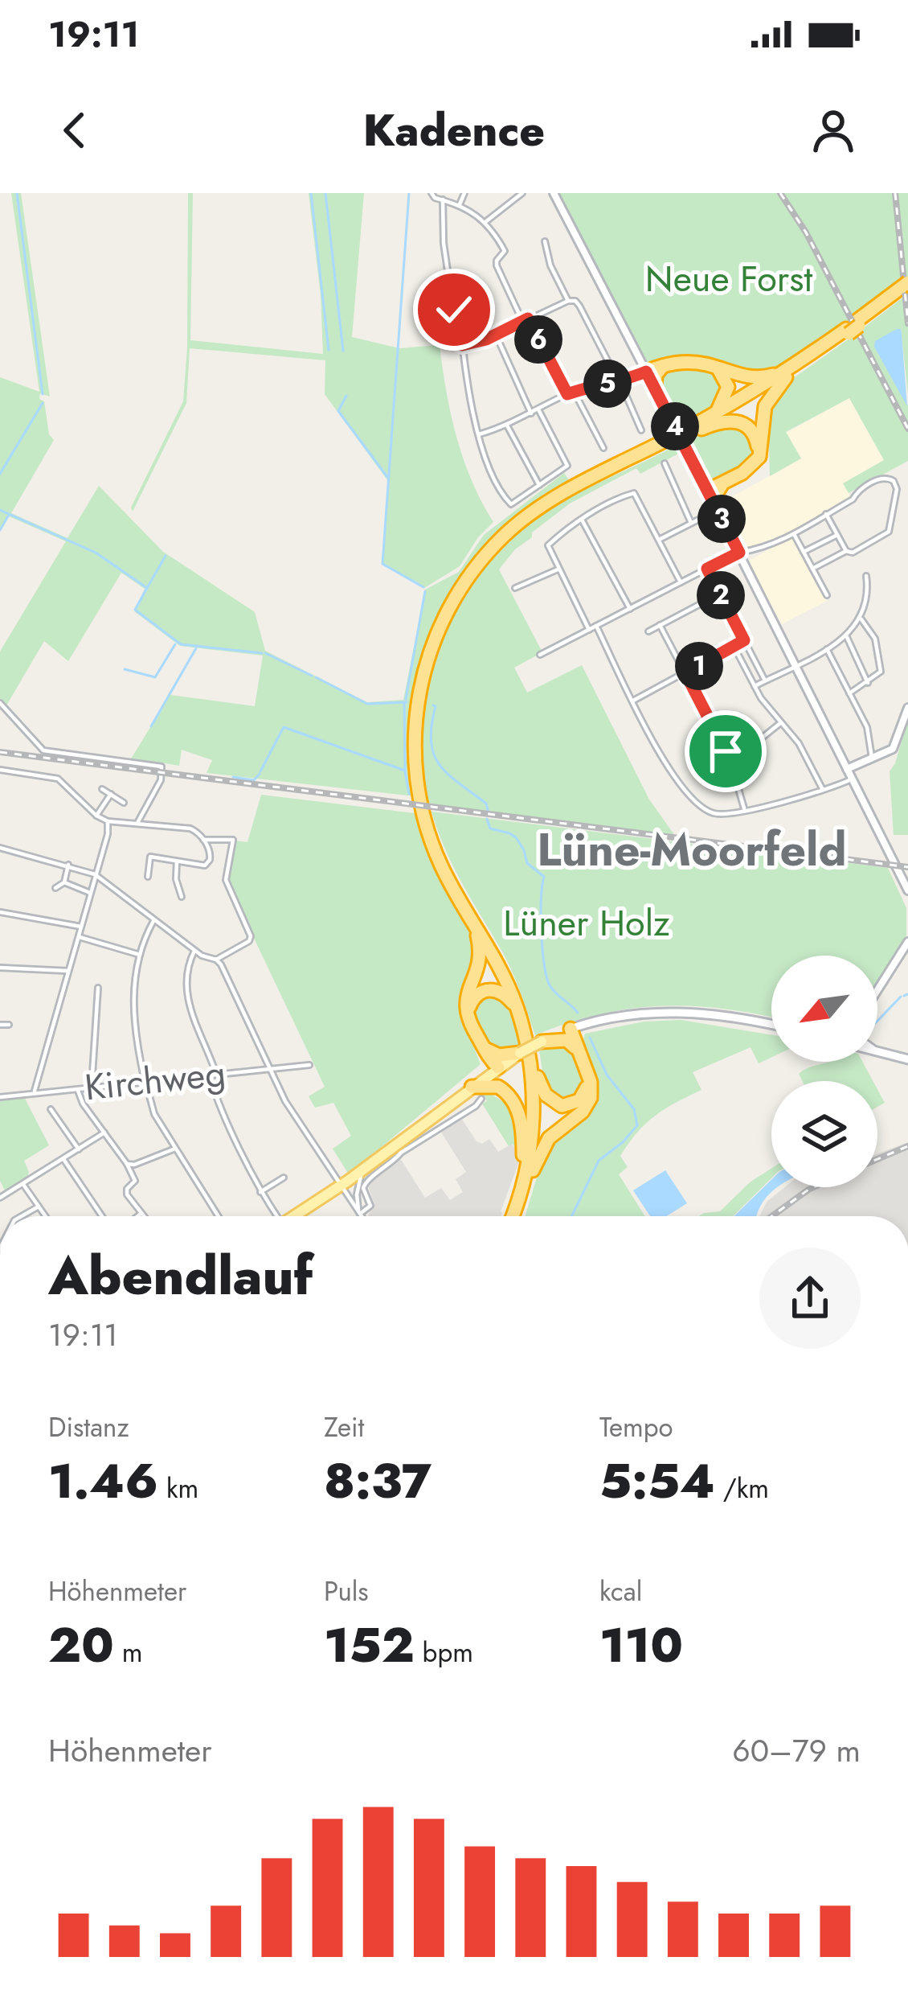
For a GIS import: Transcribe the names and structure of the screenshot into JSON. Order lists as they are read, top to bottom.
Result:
{
  "streets": {
    "street": ["Kirchweg"]
  },
  "districts": ["Lüne-Moorfeld"],
  "parks": ["Neue Forst", "Lüner Holz"],
  "north": "bottom left",
  "page": {
    "status": "19:11",
    "header": "Kadence",
    "pins": [
      "6",
      "5",
      "4",
      "3",
      "2",
      "1"
    ],
    "heading": ["Abendlauf", "19:11"],
    "stats": [
      ["Distanz", "1.46 km"],
      ["Zeit", "8:37"],
      ["Tempo", "5:54 /km"],
      ["Höhenmeter", "20 m"],
      ["Puls", "152 bpm"],
      ["kcal", "110"]
    ],
    "chart": ["Höhenmeter", "60–79 m"]
  }
}
